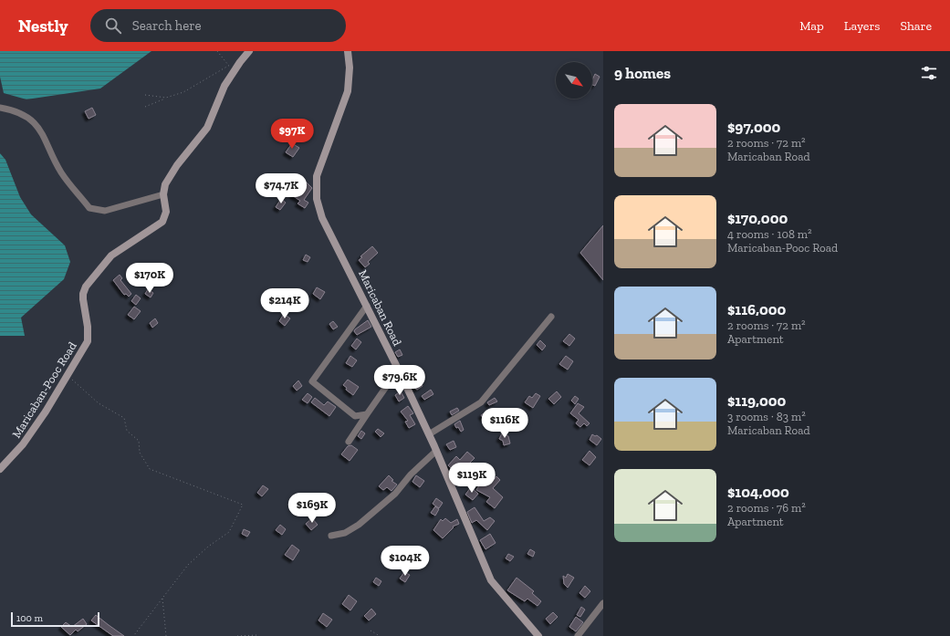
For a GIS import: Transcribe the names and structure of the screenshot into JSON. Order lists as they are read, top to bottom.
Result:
{
  "streets": {
    "street": ["Maricaban Road", "Maricaban-Pooc Road"]
  },
  "scale_bar": "100 m",
  "north": "bottom right",
  "page": {
    "header": "Nestly",
    "search": "Search here",
    "nav": ["Map", "Layers", "Share"],
    "heading": "9 homes",
    "list": [
      {
        "name": "$97,000",
        "note": "2 rooms · 72 m² · Maricaban Road"
      },
      {
        "name": "$170,000",
        "note": "4 rooms · 108 m² · Maricaban-Pooc Road"
      },
      {
        "name": "$116,000",
        "note": "2 rooms · 72 m² · Apartment"
      },
      {
        "name": "$119,000",
        "note": "3 rooms · 83 m² · Maricaban Road"
      },
      {
        "name": "$104,000",
        "note": "2 rooms · 76 m² · Apartment"
      }
    ],
    "price": [
      "$97K",
      "$74.7K",
      "$170K",
      "$214K",
      "$79.6K",
      "$116K",
      "$119K",
      "$169K",
      "$104K"
    ],
    "scale": "100 m"
  }
}
